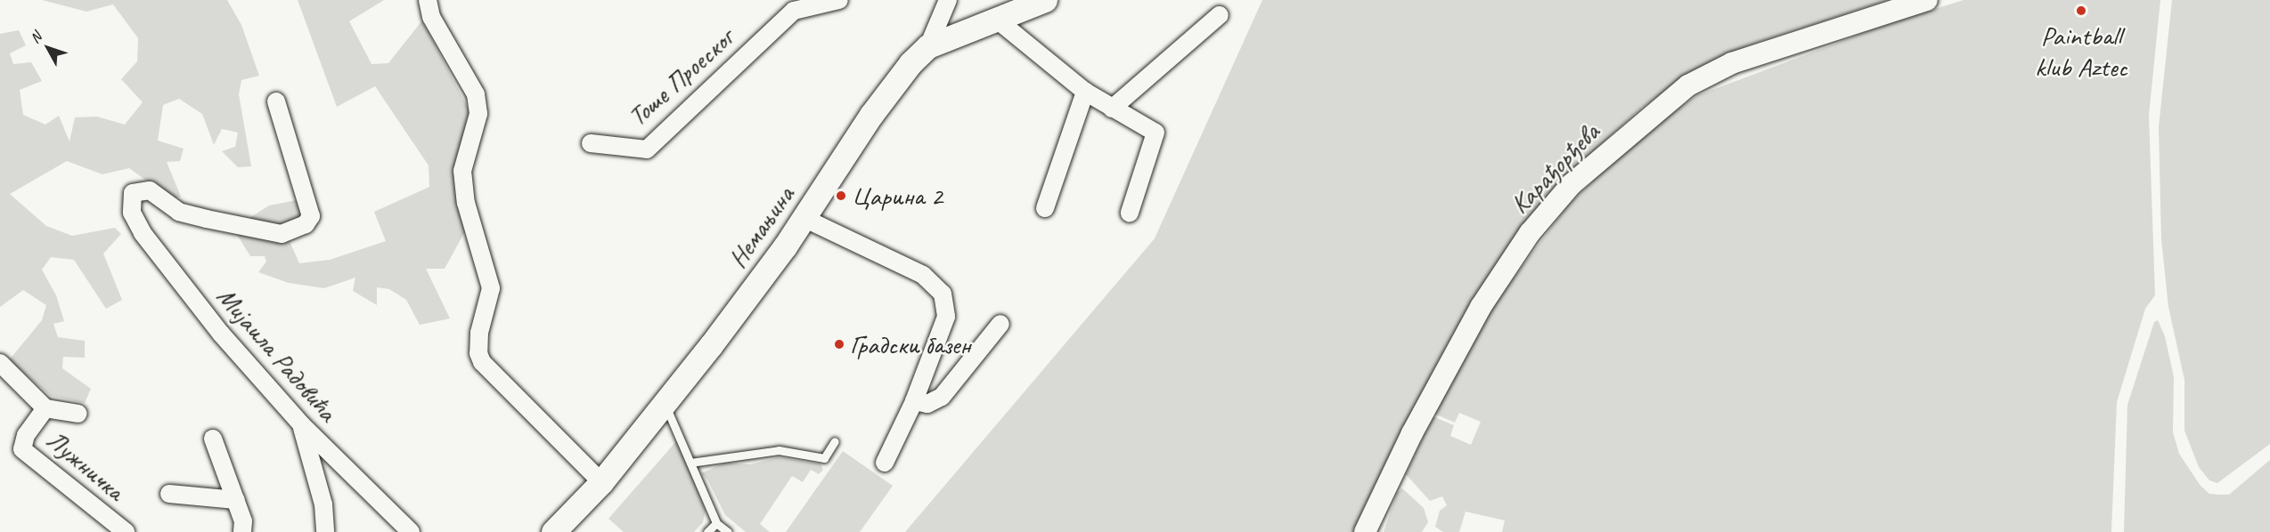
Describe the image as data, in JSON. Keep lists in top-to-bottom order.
{
  "streets": {
    "main road": ["Немањина"],
    "street": [
      "Тоше Проеског",
      "Карађорђева",
      "Мијаила Радовића",
      "Лужничка"
    ]
  },
  "places": ["Paintball klub Aztec", "Царина 2", "Градски базен"],
  "north": "top left"
}
